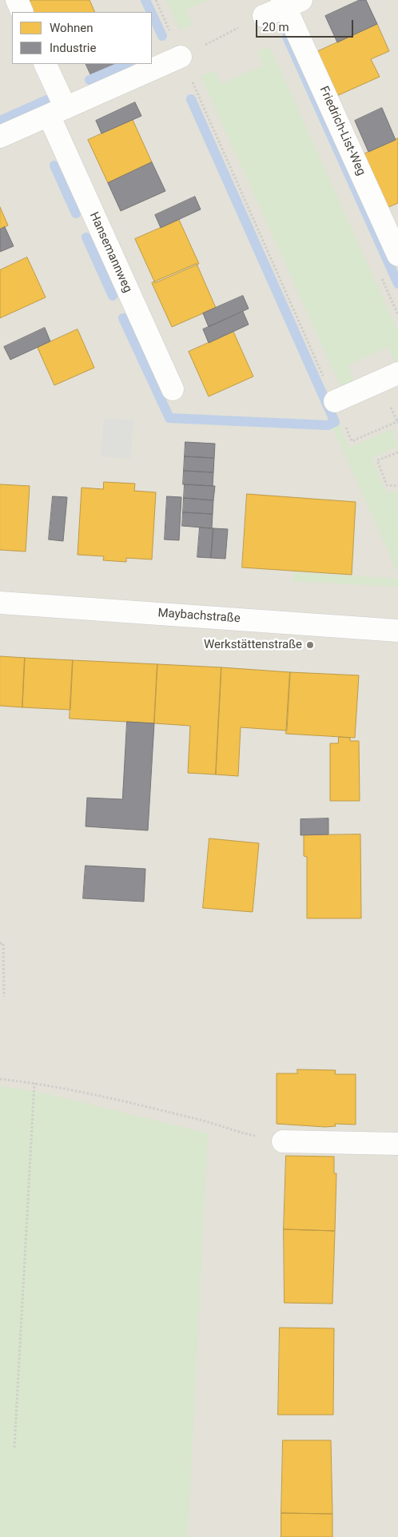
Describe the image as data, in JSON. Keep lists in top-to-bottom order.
{
  "streets": {
    "street": ["Friedrich-List-Weg", "Hansemannweg", "Maybachstraße"]
  },
  "places": ["Werkstättenstraße"],
  "legend": ["Wohnen", "Industrie"],
  "scale_bar": "20 m"
}
